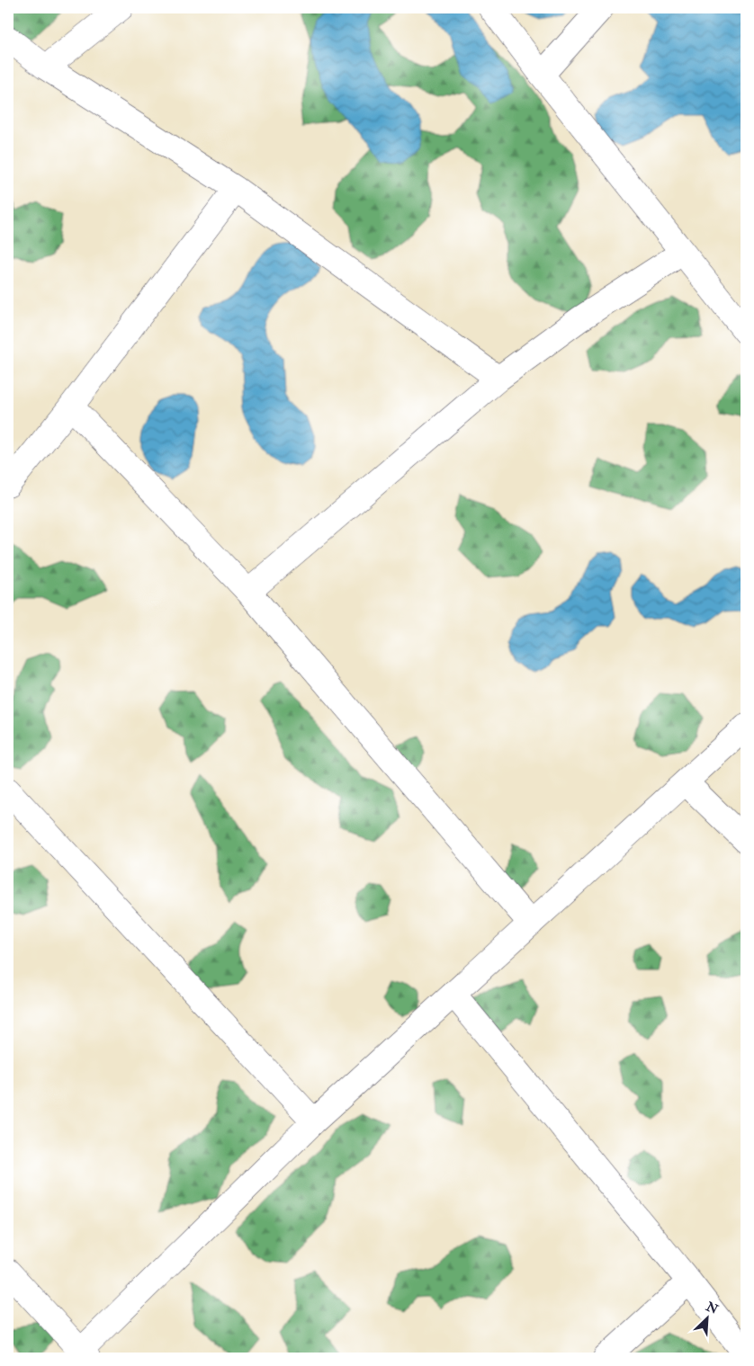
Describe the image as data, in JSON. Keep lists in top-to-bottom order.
{
  "north": "top right"
}
